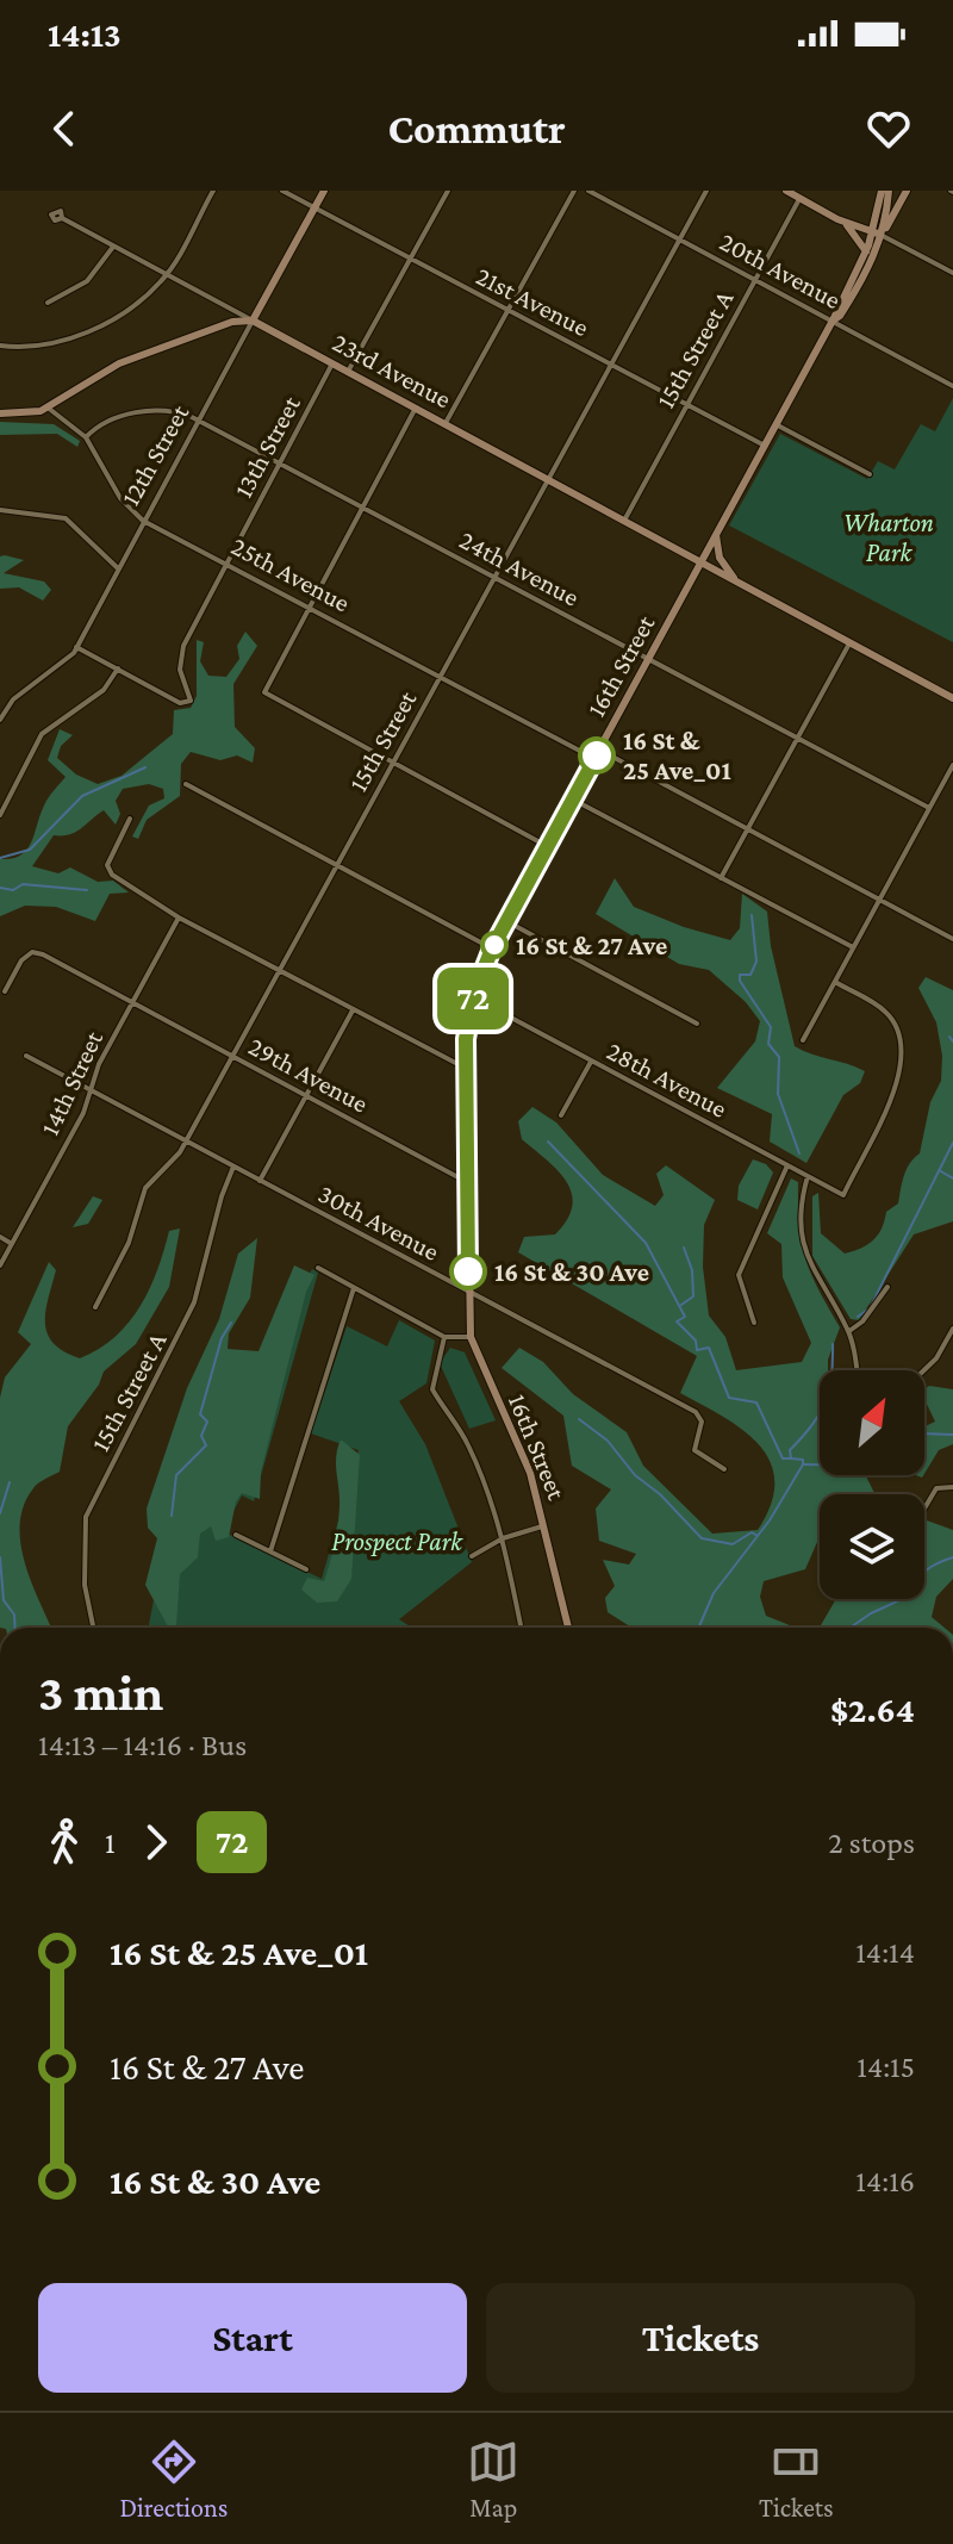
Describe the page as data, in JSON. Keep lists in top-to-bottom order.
{
  "streets": {
    "street": [
      "20th Avenue",
      "21st Avenue",
      "15th Street A",
      "23rd Avenue",
      "13th Street",
      "12th Street",
      "24th Avenue",
      "25th Avenue",
      "16th Street",
      "15th Street",
      "29th Avenue",
      "28th Avenue",
      "14th Street",
      "30th Avenue"
    ]
  },
  "crossings": [
    ["20th Avenue", "15th Street A"],
    ["20th Avenue", "16th Street"],
    ["20th Avenue", "15th Street"],
    ["21st Avenue", "15th Street A"],
    ["21st Avenue", "12th Street"],
    ["21st Avenue", "16th Street"],
    ["21st Avenue", "15th Street"],
    ["15th Street A", "23rd Avenue"],
    ["15th Street A", "30th Avenue"],
    ["23rd Avenue", "13th Street"],
    ["23rd Avenue", "12th Street"],
    ["23rd Avenue", "16th Street"],
    ["23rd Avenue", "15th Street"],
    ["13th Street", "24th Avenue"],
    ["13th Street", "25th Avenue"],
    ["12th Street", "24th Avenue"],
    ["12th Street", "25th Avenue"],
    ["24th Avenue", "25th Avenue"],
    ["24th Avenue", "16th Street"],
    ["24th Avenue", "15th Street"],
    ["25th Avenue", "16th Street"],
    ["25th Avenue", "15th Street"],
    ["16th Street", "29th Avenue"],
    ["16th Street", "28th Avenue"],
    ["16th Street", "30th Avenue"],
    ["15th Street", "29th Avenue"],
    ["15th Street", "30th Avenue"],
    ["29th Avenue", "14th Street"],
    ["14th Street", "30th Avenue"]
  ],
  "parks": ["Wharton Park", "Prospect Park"],
  "places": ["16 St & 25 Ave_01", "16 St & 27 Ave", "16 St & 30 Ave"],
  "lines": ["bus line 72"],
  "north": "top right",
  "page": {
    "status": "14:13",
    "header": "Commutr",
    "on_map": "72",
    "heading": ["3 min", "14:13 – 14:16 · Bus", "$2.64"],
    "legs": ["1", "72", "2 stops"],
    "list": [
      {
        "name": "16 St & 25 Ave_01",
        "value": "14:14"
      },
      {
        "name": "16 St & 27 Ave",
        "value": "14:15"
      },
      {
        "name": "16 St & 30 Ave",
        "value": "14:16"
      }
    ],
    "buttons": ["Start", "Tickets"],
    "tabs": ["Directions", "Map", "Tickets"]
  }
}
